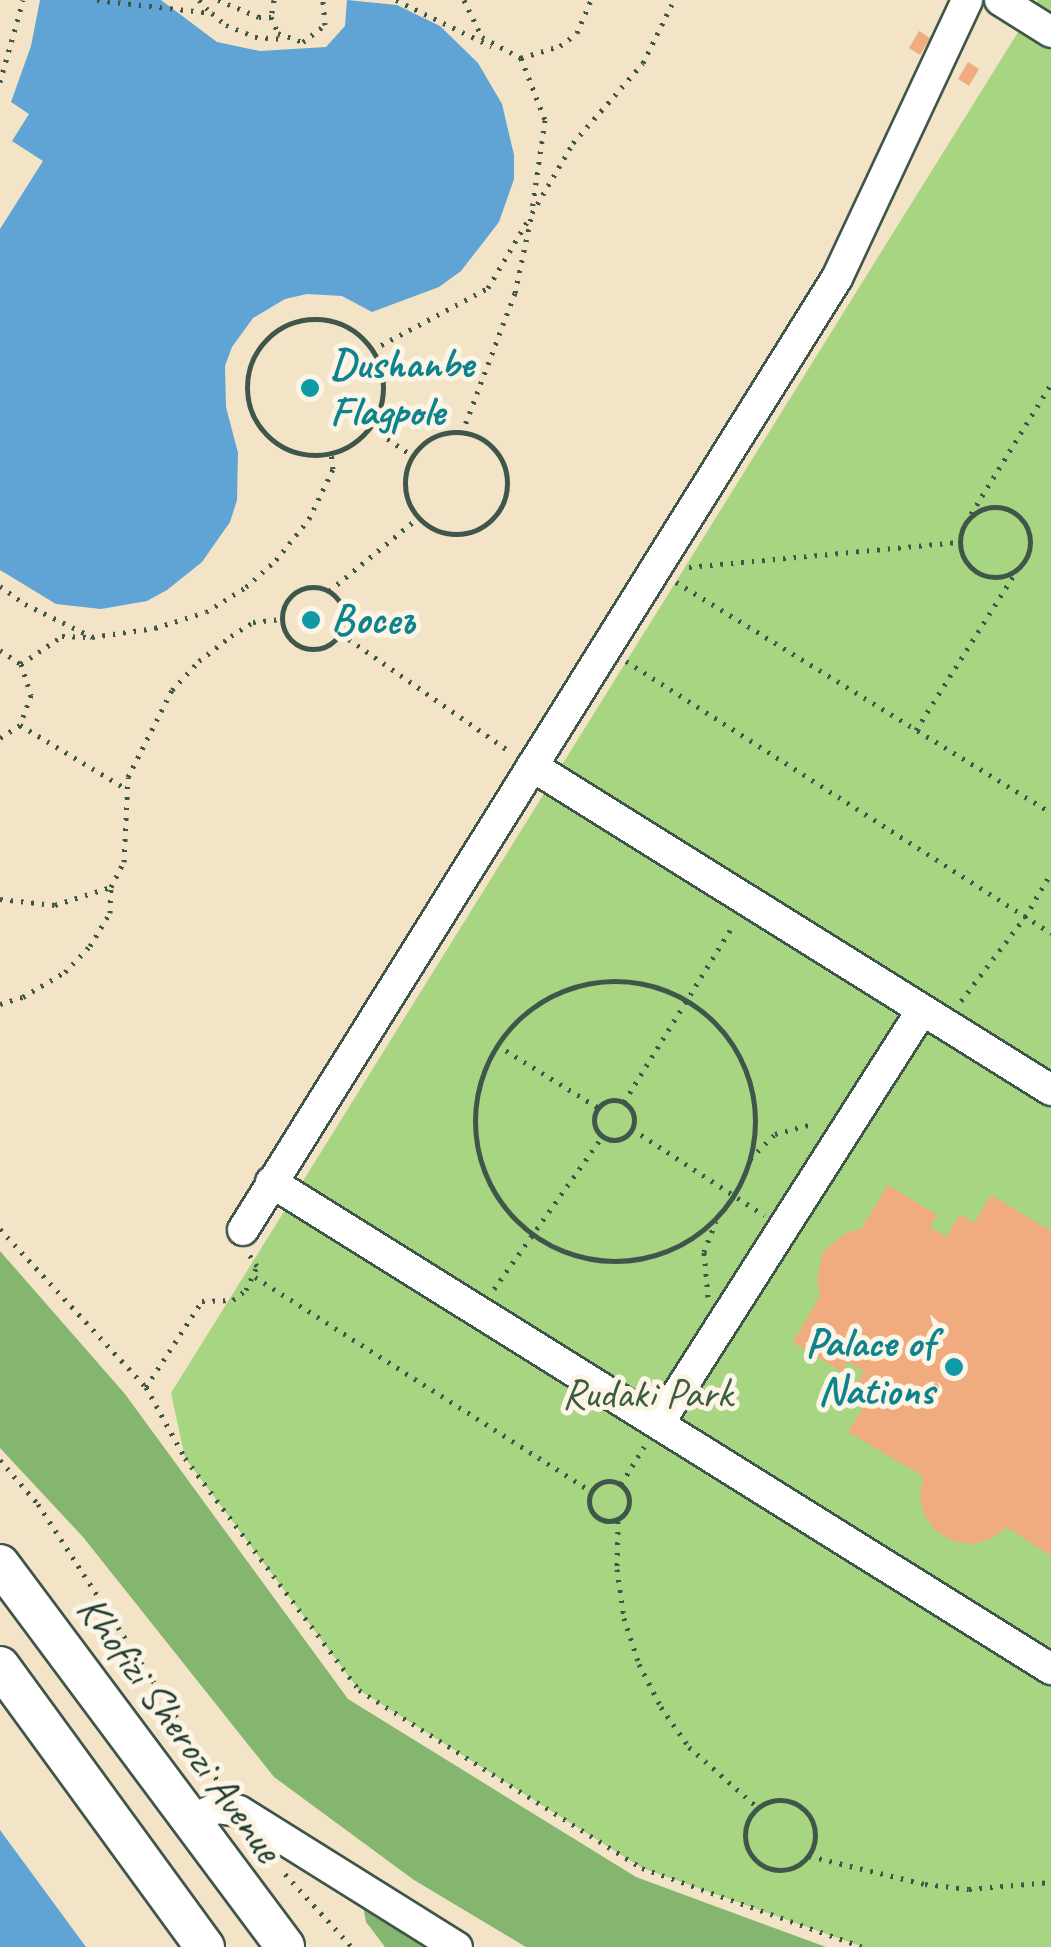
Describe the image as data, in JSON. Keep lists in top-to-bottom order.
{
  "streets": {
    "main road": ["Khofizi Sherozi Avenue"]
  },
  "parks": ["Rudaki Park"],
  "places": ["Dushanbe Flagpole", "Восеъ", "Palace of Nations"]
}
